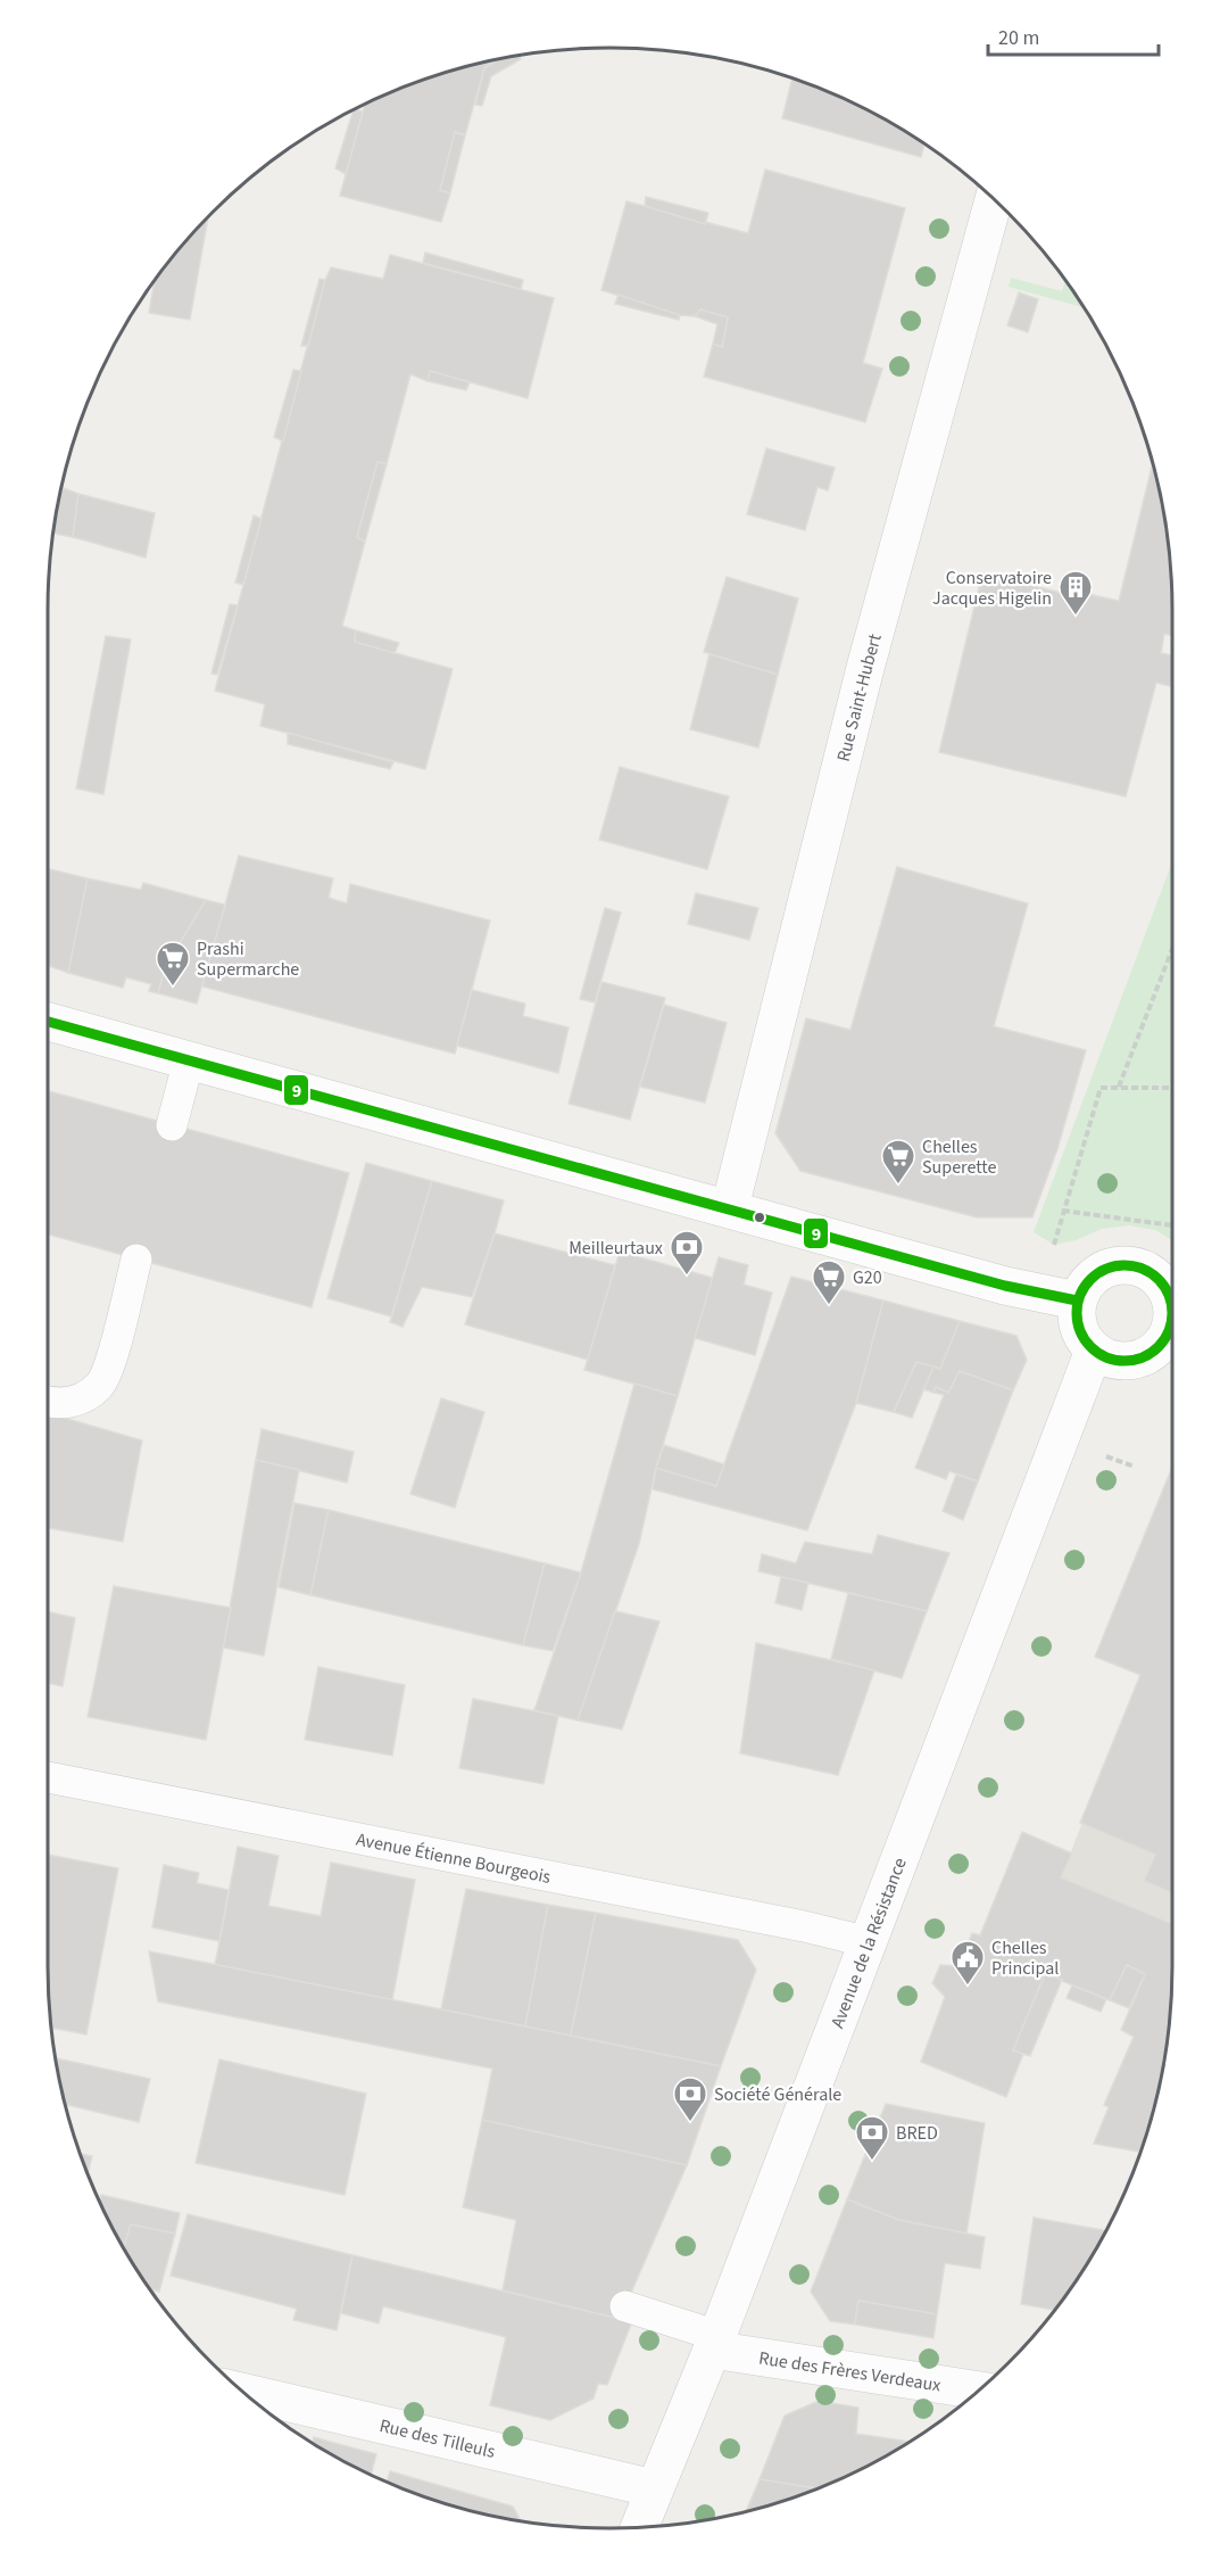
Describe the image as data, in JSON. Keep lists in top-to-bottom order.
{
  "streets": {
    "street": [
      "Rue Saint-Hubert",
      "Avenue de la Résistance",
      "Rue des Frères Verdeaux",
      "Rue des Tilleuls"
    ],
    "lane": ["Avenue Étienne Bourgeois"]
  },
  "crossings": [
    ["Avenue Étienne Bourgeois", "Avenue de la Résistance"],
    ["Avenue de la Résistance", "Rue des Frères Verdeaux"],
    ["Avenue de la Résistance", "Rue des Tilleuls"]
  ],
  "places": {
    "building": ["Conservatoire Jacques Higelin"],
    "supermarket": ["Prashi Supermarche", "Chelles Superette", "G20"],
    "bank": ["Meilleurtaux", "Société Générale", "BRED"],
    "public building": ["Chelles Principal"]
  },
  "lines": ["transit line 9"],
  "scale_bar": "20 m"
}
